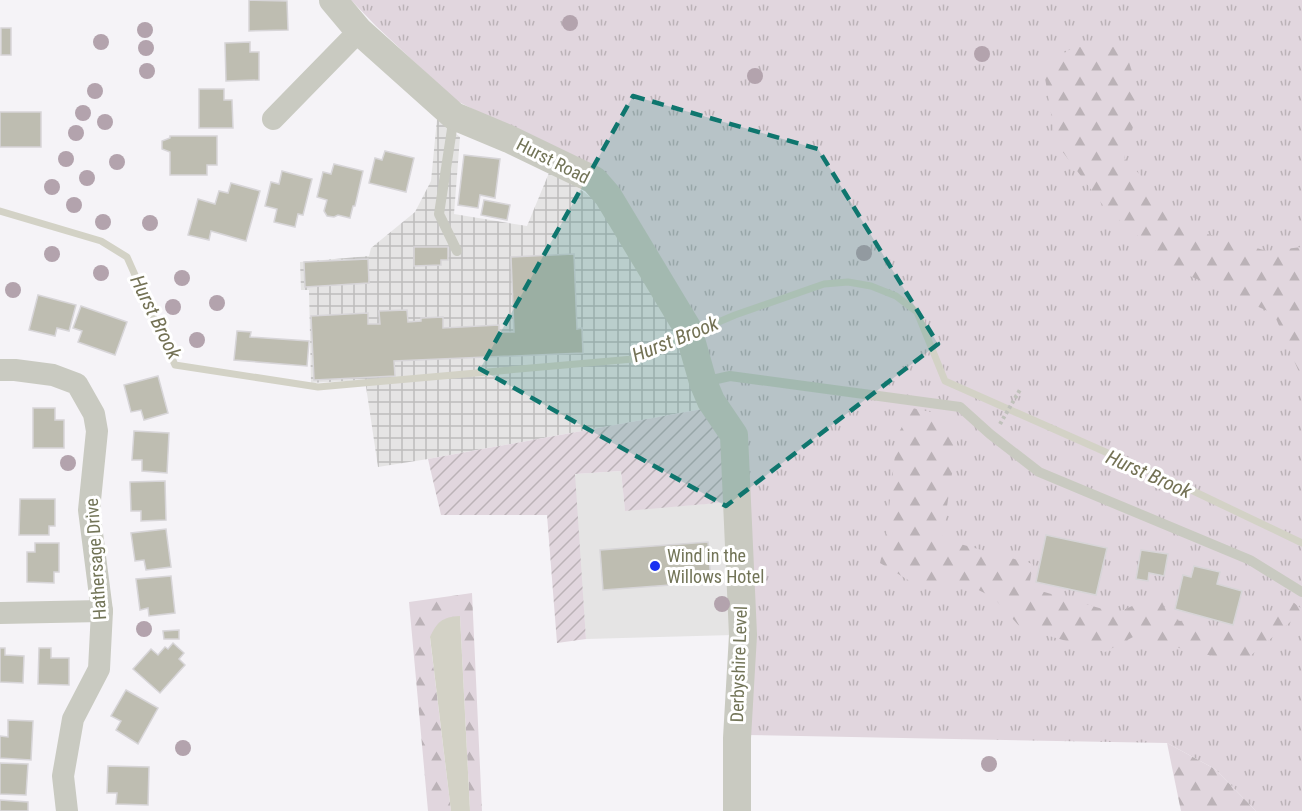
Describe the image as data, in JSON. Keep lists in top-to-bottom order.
{
  "streets": {
    "street": ["Hurst Road", "Hathersage Drive", "Derbyshire Level"]
  },
  "crossings": [
    ["Hurst Road", "Derbyshire Level"]
  ],
  "water": ["Hurst Brook"],
  "places": ["Wind in the Willows Hotel"]
}
